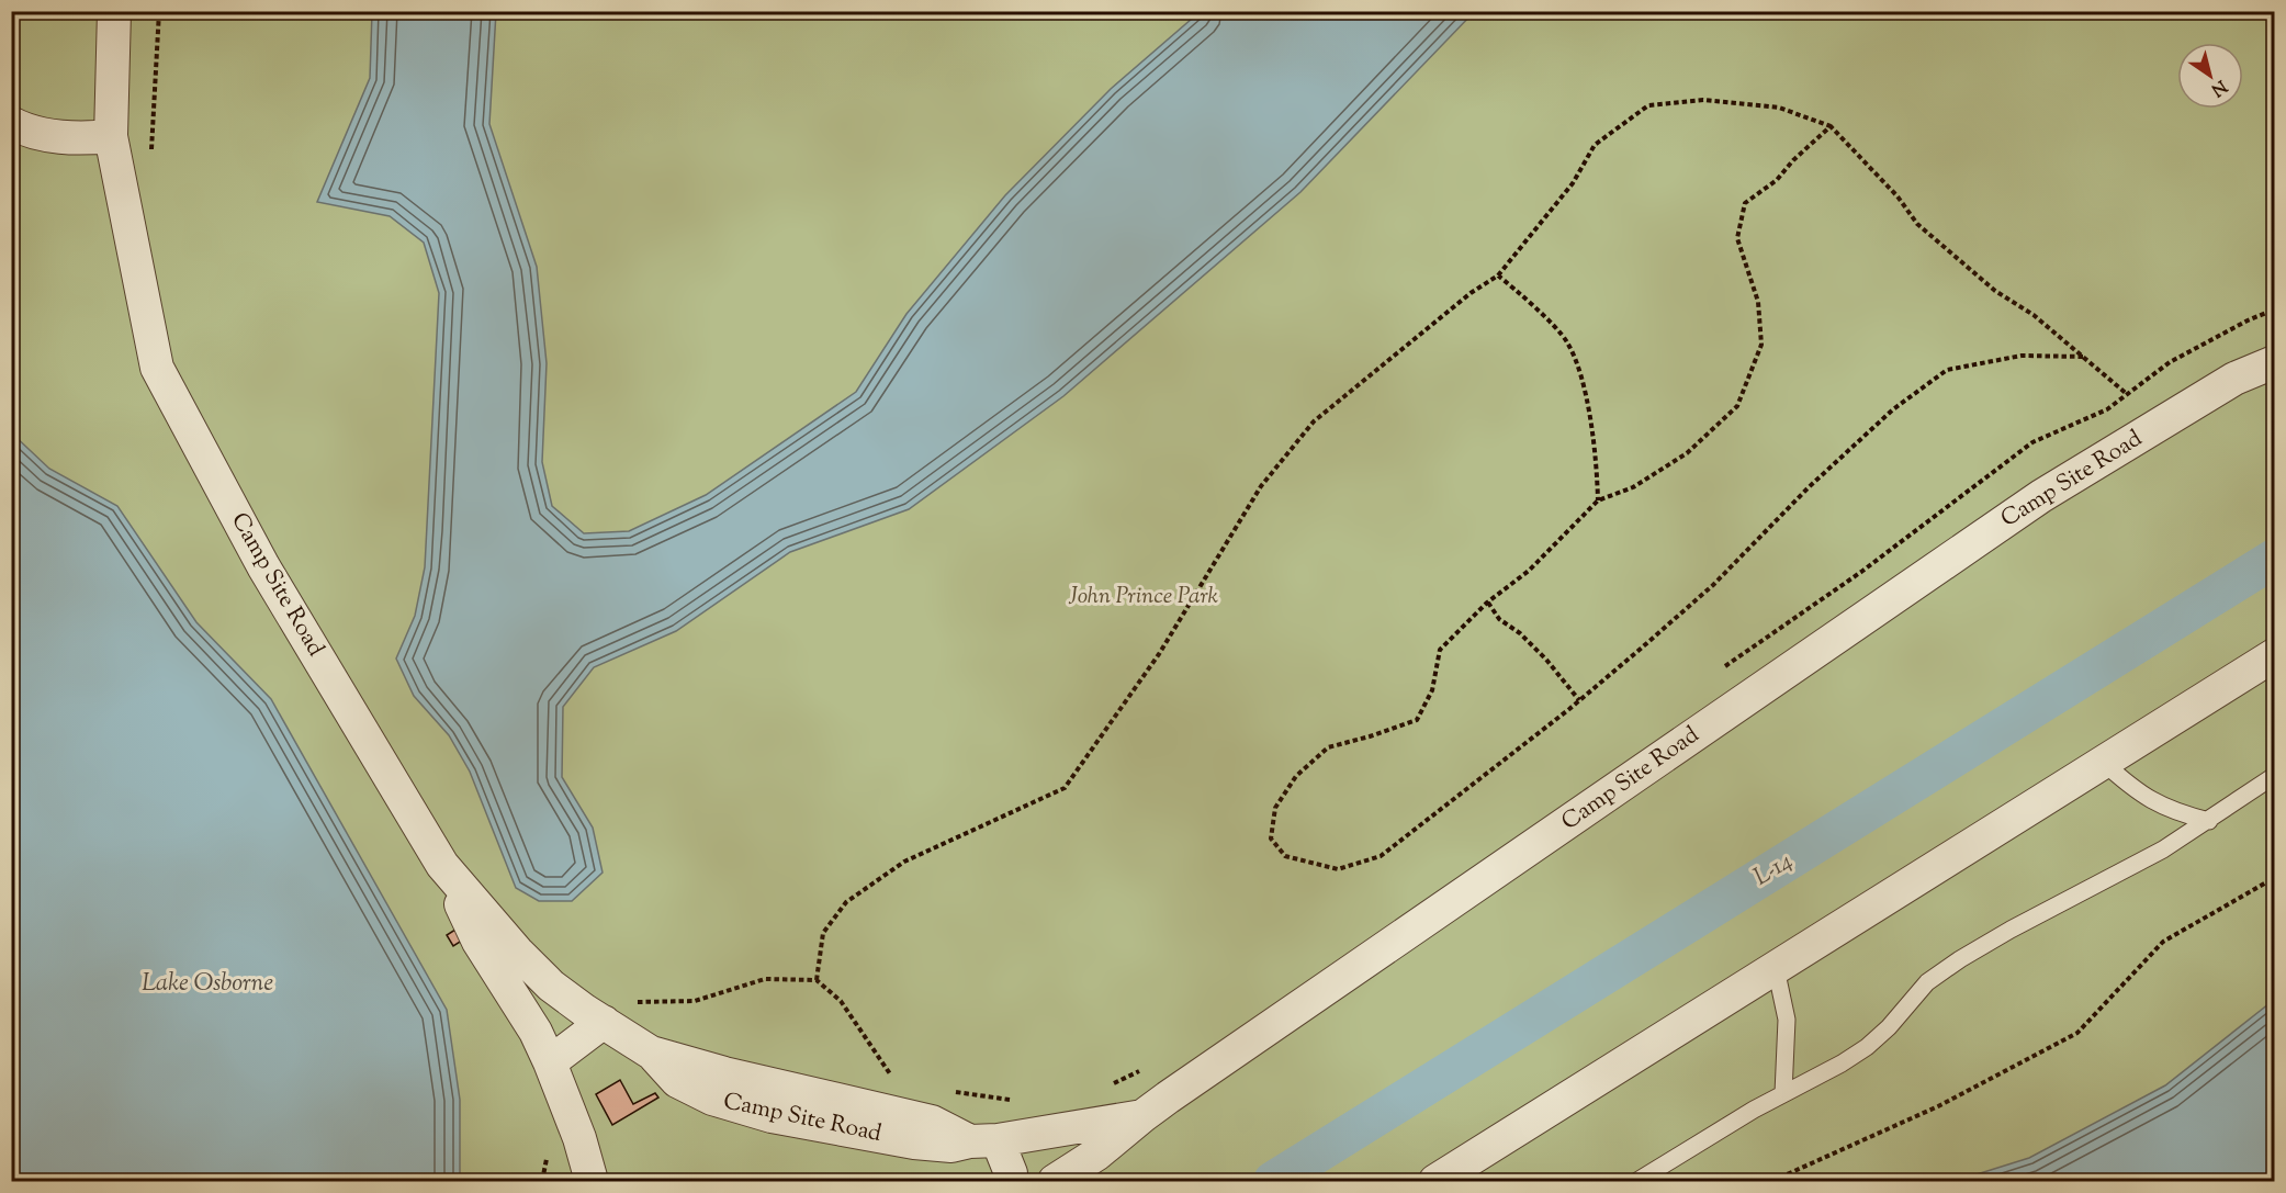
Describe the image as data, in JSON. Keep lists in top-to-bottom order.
{
  "streets": {
    "street": ["Camp Site Road"]
  },
  "water": ["L-14", "Lake Osborne"],
  "parks": ["John Prince Park"],
  "north": "bottom right"
}
